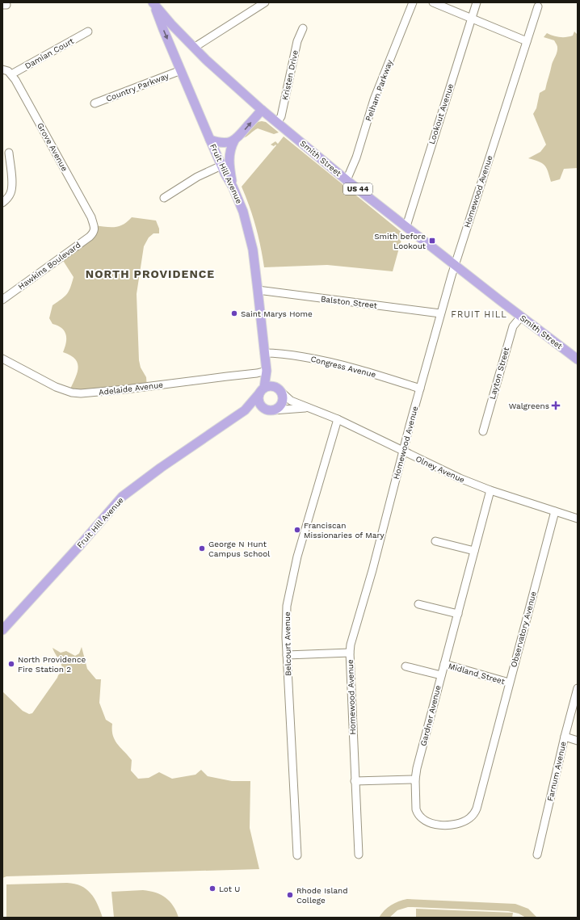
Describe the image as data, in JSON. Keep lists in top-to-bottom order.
{
  "streets": {
    "main road": ["Smith Street", "Fruit Hill Avenue", "US 44"],
    "street": [
      "Damian Court",
      "Kristen Drive",
      "Country Parkway",
      "Pelham Parkway",
      "Lookout Avenue",
      "Grove Avenue",
      "Homewood Avenue",
      "Hawkins Boulevard",
      "Balston Street",
      "Congress Avenue",
      "Layton Street",
      "Adelaide Avenue",
      "Olney Avenue",
      "Observatory Avenue",
      "Belcourt Avenue",
      "Midland Street",
      "Gardner Avenue",
      "Farnum Avenue"
    ]
  },
  "crossings": [
    ["Damian Court", "Grove Avenue"],
    ["Kristen Drive", "Smith Street"],
    ["Country Parkway", "Fruit Hill Avenue"],
    ["Pelham Parkway", "Smith Street"],
    ["Lookout Avenue", "Smith Street"],
    ["Grove Avenue", "Hawkins Boulevard"],
    ["Smith Street", "Fruit Hill Avenue"],
    ["Smith Street", "Homewood Avenue"],
    ["Smith Street", "Layton Street"],
    ["Fruit Hill Avenue", "Balston Street"],
    ["Fruit Hill Avenue", "Congress Avenue"],
    ["Fruit Hill Avenue", "Adelaide Avenue"],
    ["Fruit Hill Avenue", "Olney Avenue"],
    ["Homewood Avenue", "Balston Street"],
    ["Homewood Avenue", "Congress Avenue"],
    ["Homewood Avenue", "Olney Avenue"],
    ["Olney Avenue", "Observatory Avenue"],
    ["Olney Avenue", "Belcourt Avenue"],
    ["Olney Avenue", "Gardner Avenue"],
    ["Observatory Avenue", "Midland Street"],
    ["Observatory Avenue", "Gardner Avenue"],
    ["Midland Street", "Gardner Avenue"]
  ],
  "districts": ["NORTH PROVIDENCE", "FRUIT HILL"],
  "places": {
    "transit": ["Smith before Lookout"],
    "other": [
      "Saint Marys Home",
      "Franciscan Missionaries of Mary",
      "George N Hunt Campus School",
      "North Providence Fire Station 2",
      "Lot U",
      "Rhode Island College"
    ],
    "health": ["Walgreens"]
  }
}
